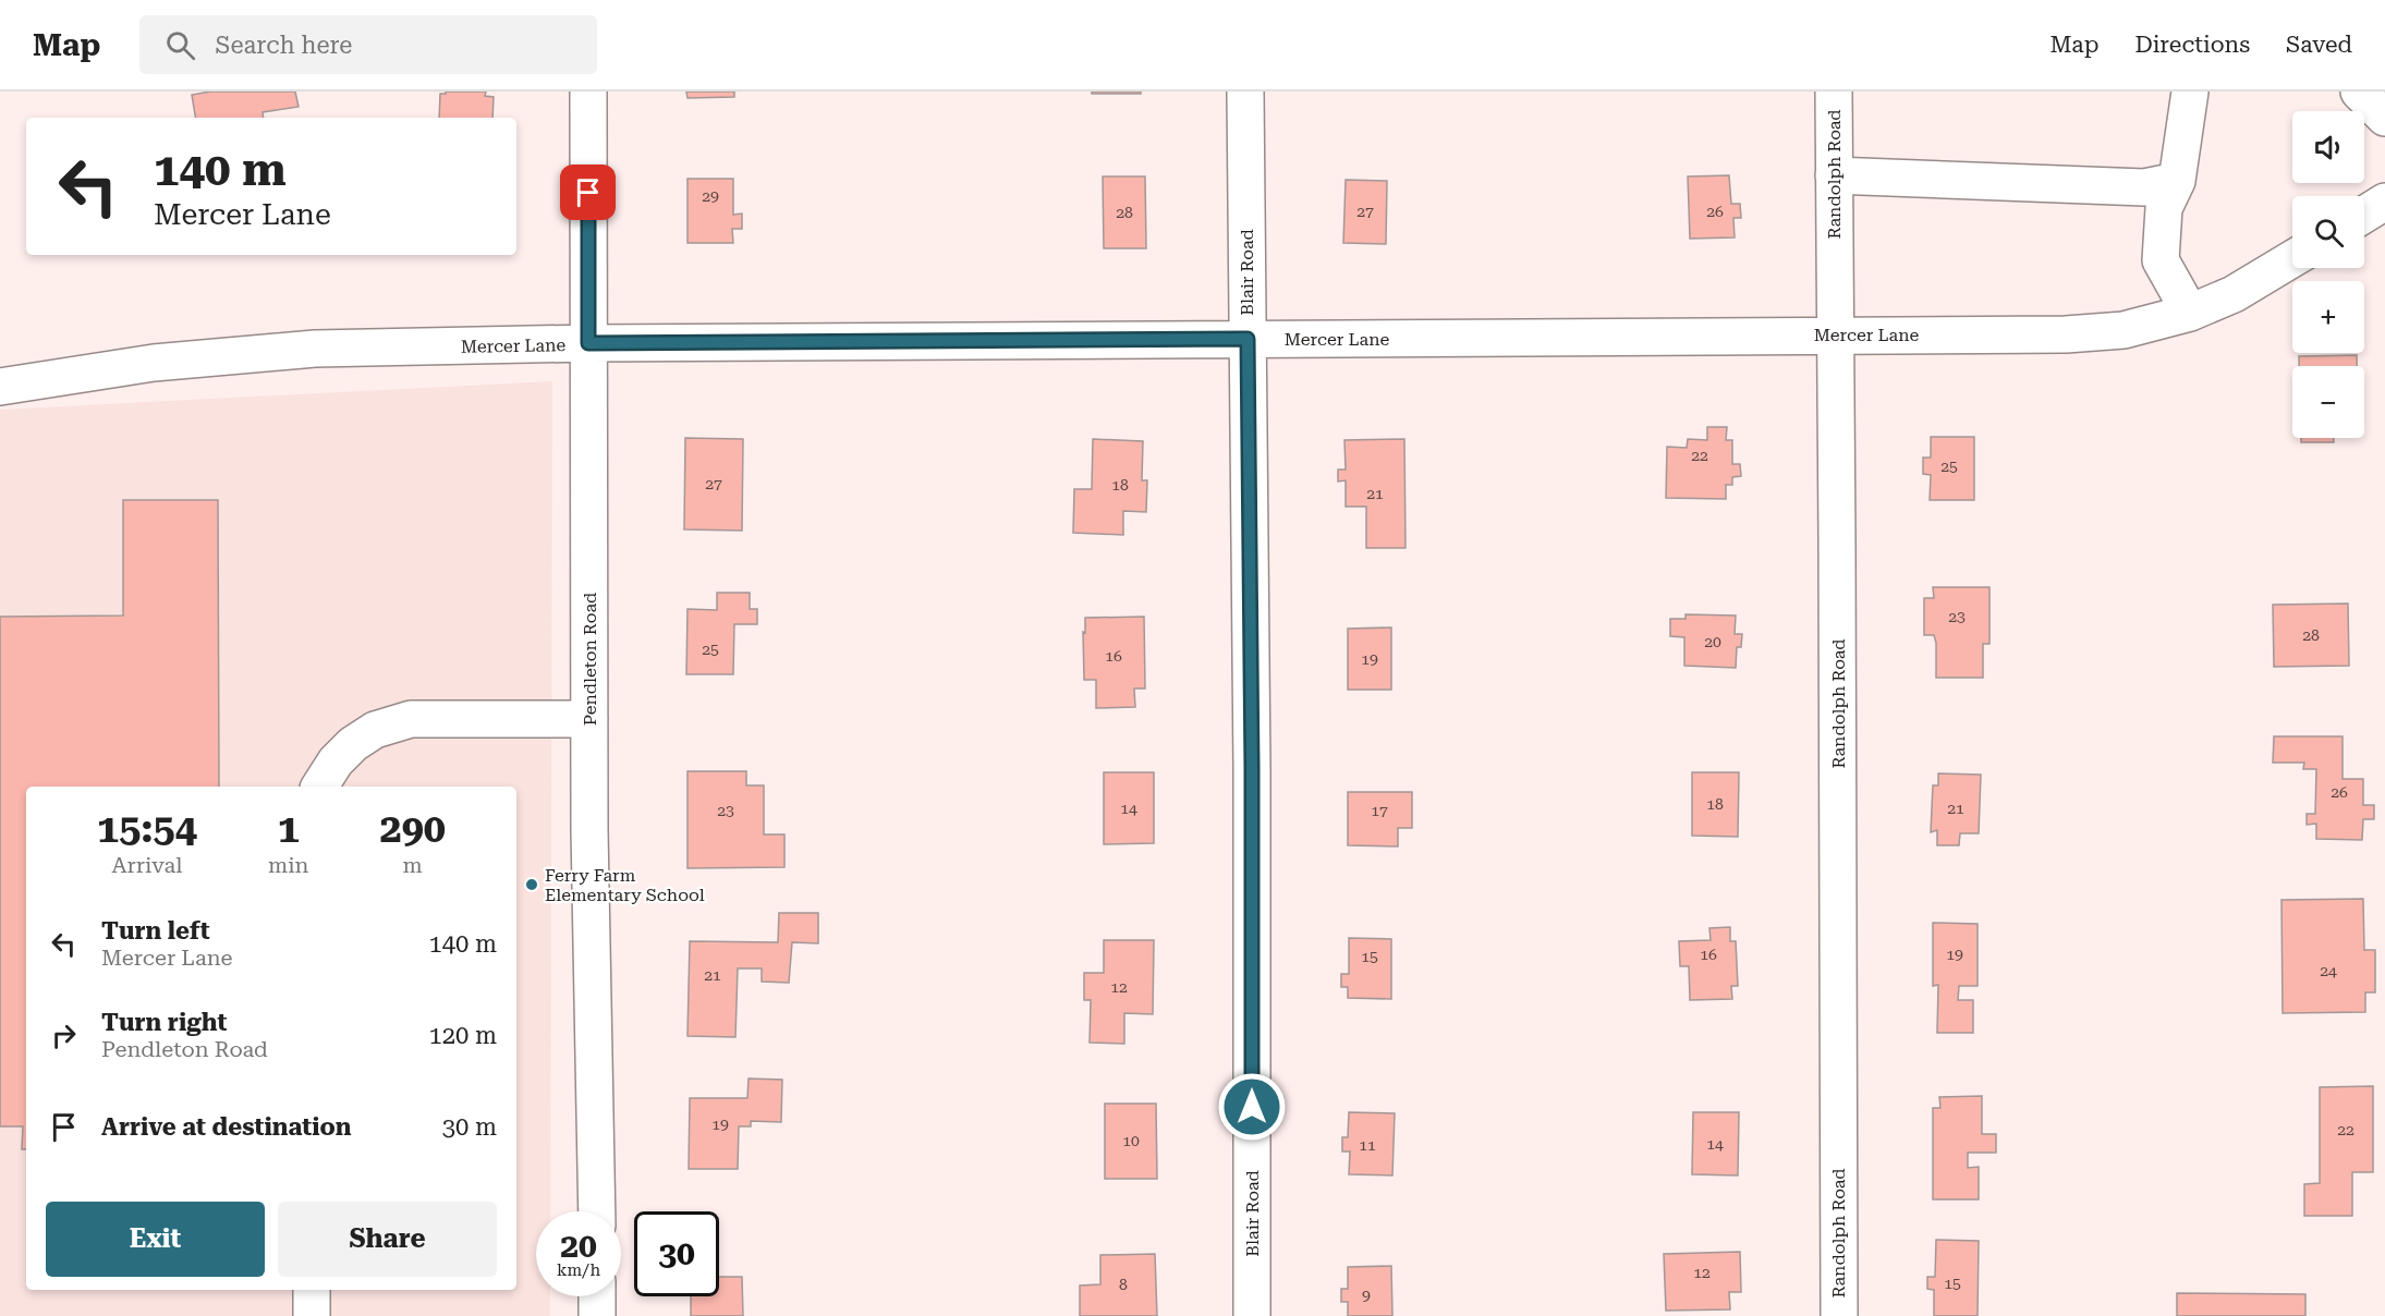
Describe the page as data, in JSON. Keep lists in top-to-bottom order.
{
  "streets": {
    "street": [
      "Randolph Road",
      "Blair Road",
      "Mercer Lane",
      "Pendleton Road"
    ]
  },
  "crossings": [
    ["Randolph Road", "Mercer Lane"],
    ["Blair Road", "Mercer Lane"],
    ["Mercer Lane", "Pendleton Road"]
  ],
  "places": ["Ferry Farm Elementary School"],
  "house_numbers": [
    "29",
    "27",
    "26",
    "28",
    "22",
    "25",
    "27",
    "18",
    "21",
    "23",
    "28",
    "20",
    "25",
    "16",
    "19",
    "26",
    "18",
    "14",
    "21",
    "23",
    "17",
    "16",
    "19",
    "15",
    "24",
    "21",
    "12",
    "19",
    "22",
    "10",
    "14",
    "11",
    "12",
    "15",
    "8",
    "9"
  ],
  "page": {
    "header": "Map",
    "search": "Search here",
    "nav": ["Map", "Directions", "Saved"],
    "map_buttons": ["+", "−"],
    "turn": ["140 m", "Mercer Lane"],
    "eta": [
      "15:54",
      "Arrival",
      "1",
      "min",
      "290",
      "m"
    ],
    "list": [
      {
        "name": "Turn left",
        "note": "Mercer Lane",
        "value": "140 m"
      },
      {
        "name": "Turn right",
        "note": "Pendleton Road",
        "value": "120 m"
      },
      {
        "name": "Arrive at destination",
        "value": "30 m"
      }
    ],
    "buttons": ["Exit", "Share"],
    "speed": "20 km/h",
    "limit": "30"
  }
}
